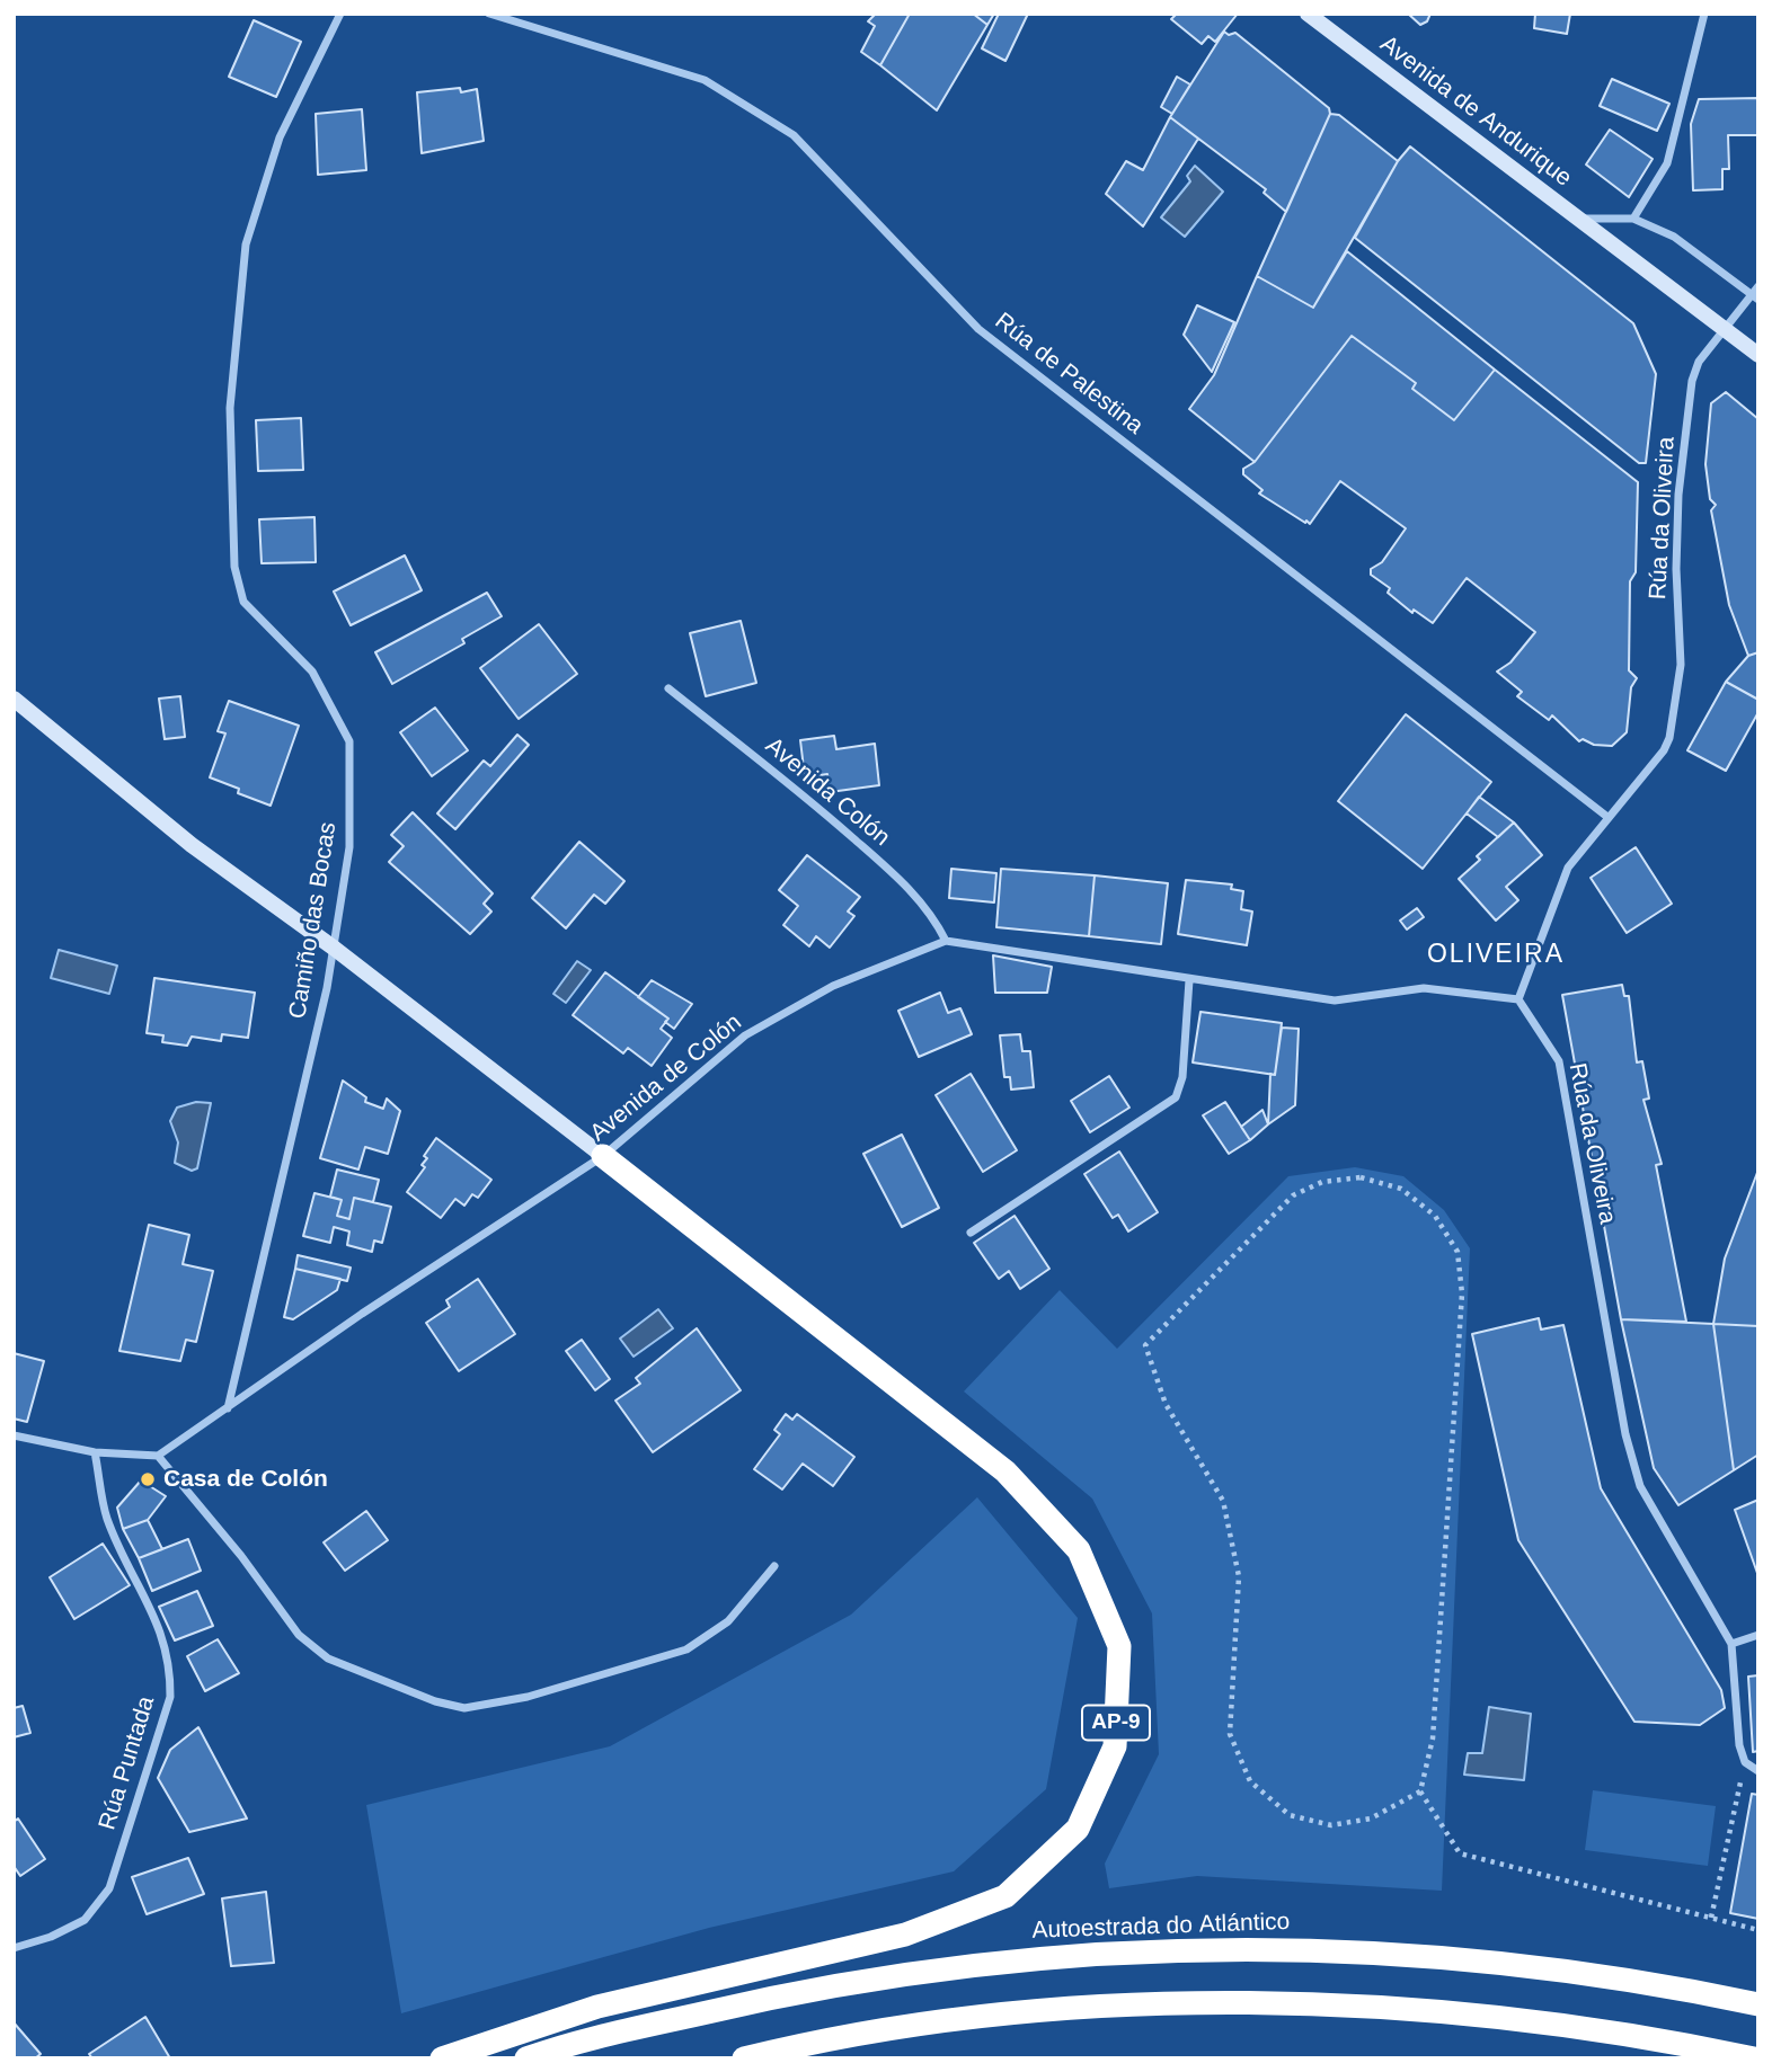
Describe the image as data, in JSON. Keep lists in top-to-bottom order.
{
  "streets": {
    "highway": ["AP-9", "Autoestrada do Atlántico"],
    "main road": ["Avenida de Andurique"],
    "street": [
      "Rúa de Palestina",
      "Rúa da Oliveira",
      "Avenida Colón",
      "Camiño das Bocas",
      "Avenida de Colón",
      "Rúa Puntada"
    ]
  },
  "crossings": [
    ["Avenida de Andurique", "Rúa da Oliveira"],
    ["Rúa de Palestina", "Rúa da Oliveira"],
    ["Avenida Colón", "Avenida de Colón"],
    ["Camiño das Bocas", "Avenida de Colón"],
    ["Avenida de Colón", "AP-9"]
  ],
  "districts": ["OLIVEIRA"],
  "places": ["Casa de Colón"]
}
